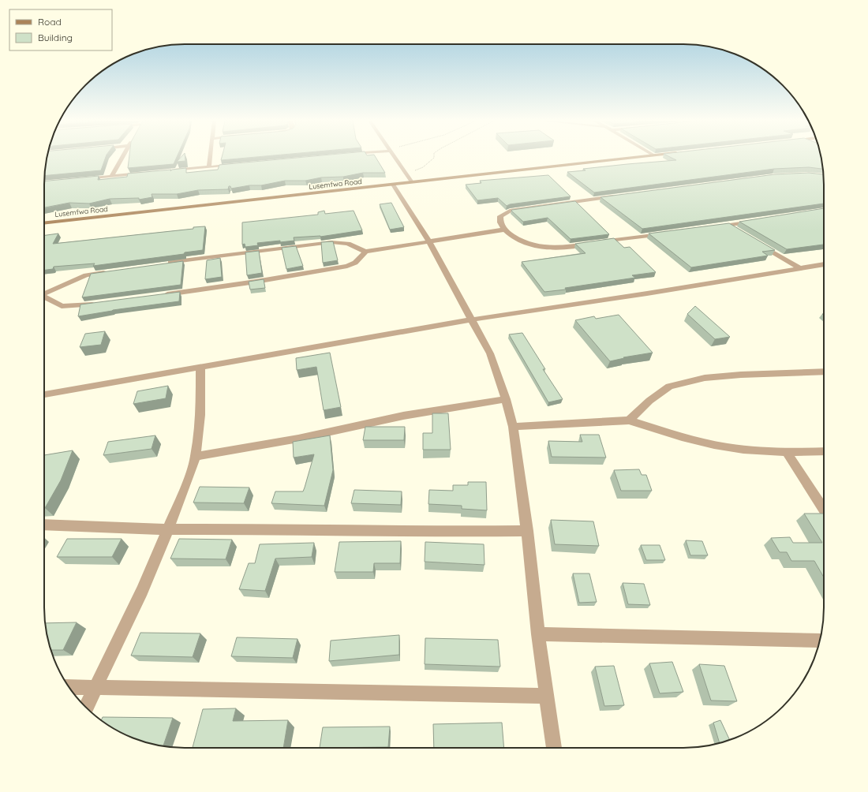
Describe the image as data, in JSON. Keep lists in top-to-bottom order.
{
  "streets": {
    "street": ["Lusemfwa Road"]
  },
  "legend": ["Road", "Building"]
}
